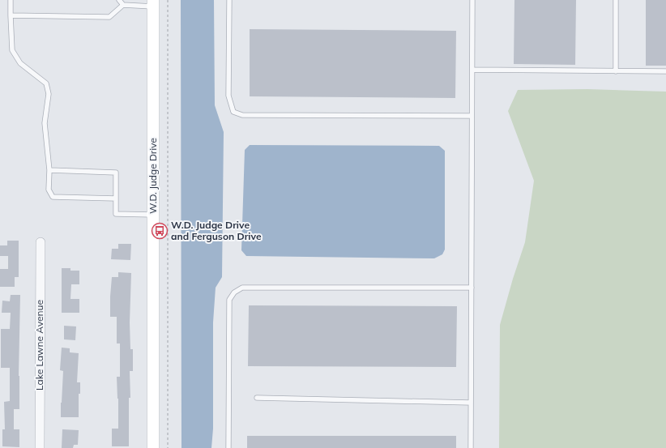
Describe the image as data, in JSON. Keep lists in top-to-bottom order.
{
  "streets": {
    "street": ["W.D. Judge Drive", "Lake Lawne Avenue"]
  },
  "places": {
    "bus stop": ["W.D. Judge Drive and Ferguson Drive"]
  }
}
